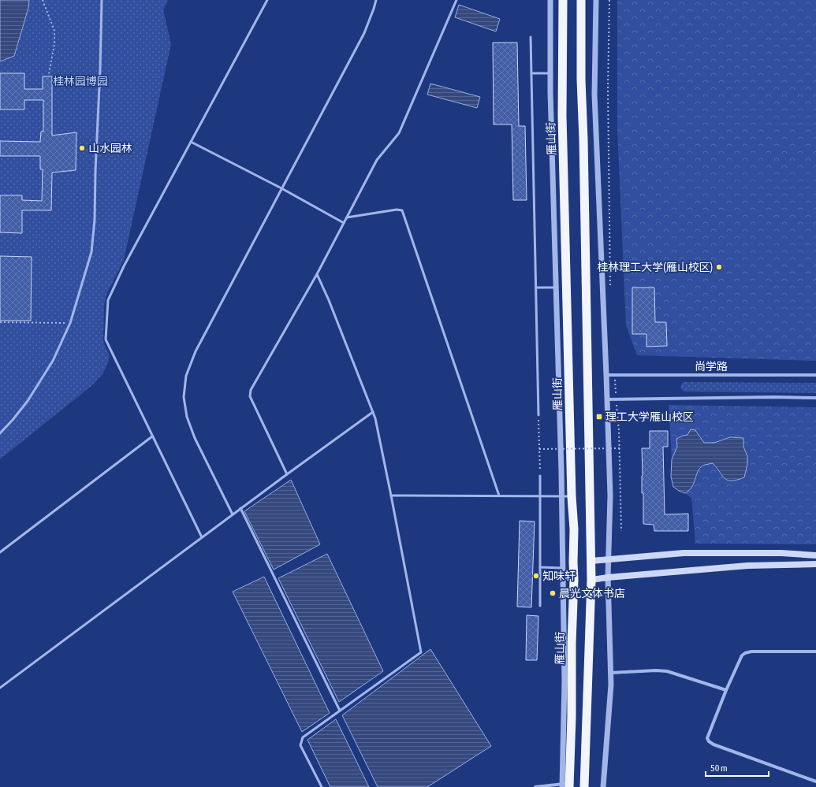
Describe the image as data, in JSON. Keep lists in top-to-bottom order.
{
  "streets": {
    "highway": ["雁山街"],
    "street": ["尚学路"]
  },
  "parks": ["桂林园博园"],
  "places": {
    "other": [
      "山水园林",
      "桂林理工大学(雁山校区)",
      "知味轩",
      "晨光文体书店"
    ],
    "transit": ["理工大学雁山校区"]
  },
  "scale_bar": "50 m"
}
